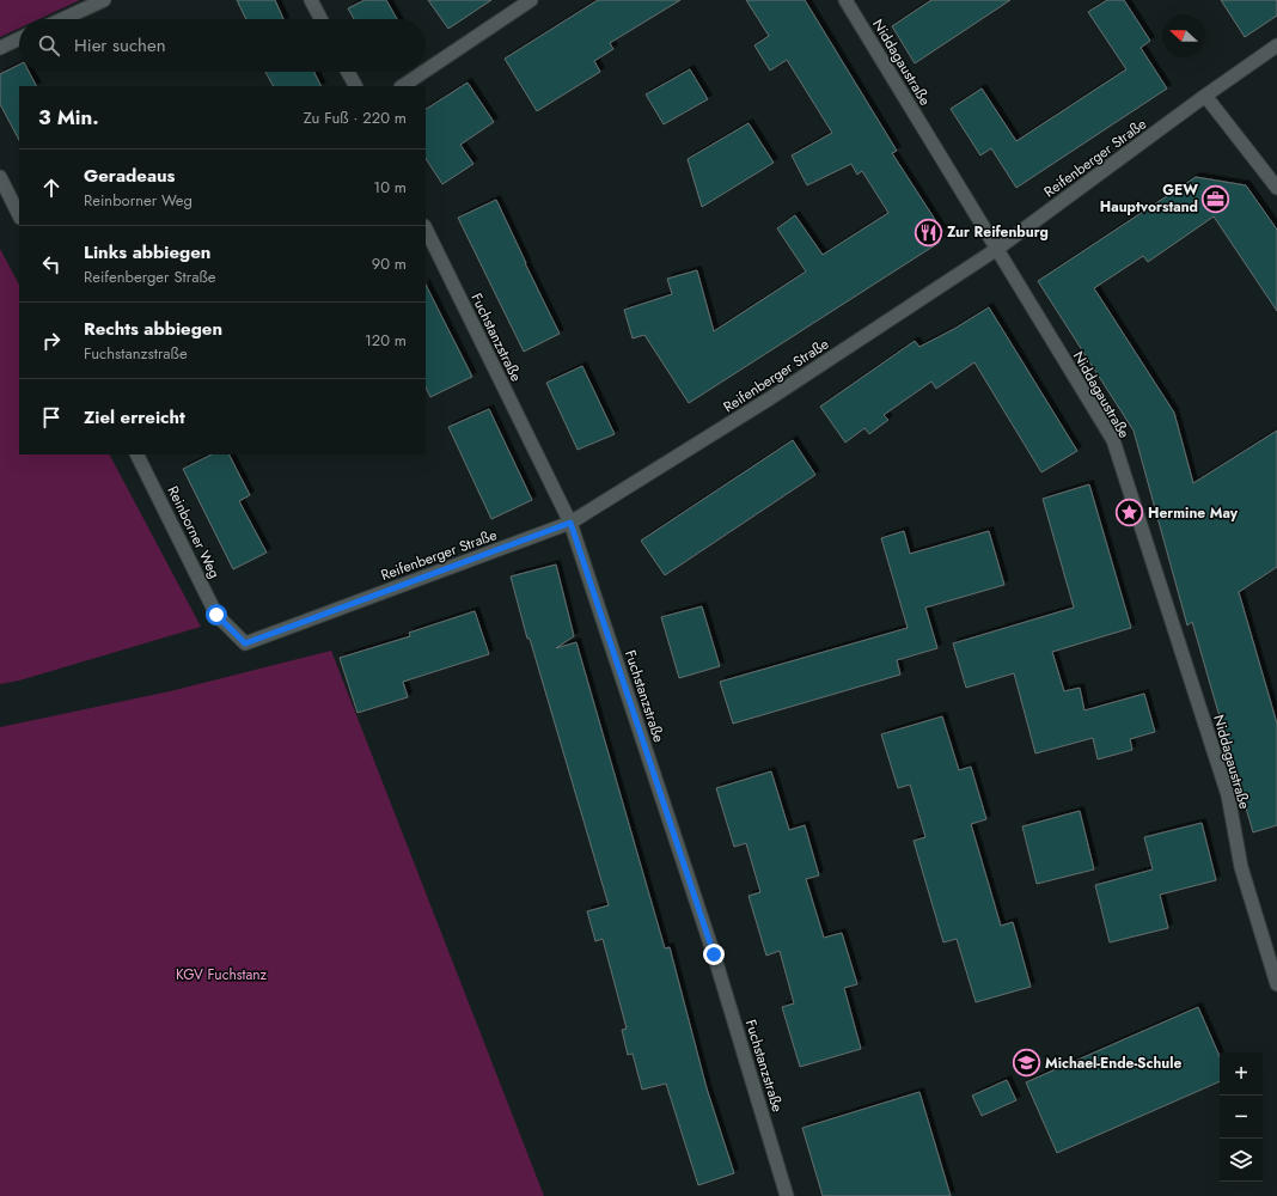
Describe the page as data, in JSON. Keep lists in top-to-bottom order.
{
  "streets": {
    "street": [
      "Niddagaustraße",
      "Reifenberger Straße",
      "Fuchstanzstraße",
      "Reinborner Weg"
    ]
  },
  "crossings": [
    ["Niddagaustraße", "Reifenberger Straße"],
    ["Reifenberger Straße", "Fuchstanzstraße"],
    ["Reifenberger Straße", "Reinborner Weg"]
  ],
  "parks": ["KGV Fuchstanz"],
  "places": {
    "office": ["GEW Hauptvorstand"],
    "restaurant": ["Zur Reifenburg"],
    "place": ["Hermine May"],
    "school or university": ["Michael-Ende-Schule"]
  },
  "north": "left",
  "page": {
    "search": "Hier suchen",
    "heading": ["3 Min.", "Zu Fuß · 220 m"],
    "list": [
      ["Geradeaus", "Reinborner Weg", "10 m"],
      ["Links abbiegen", "Reifenberger Straße", "90 m"],
      ["Rechts abbiegen", "Fuchstanzstraße", "120 m"],
      "Ziel erreicht"
    ],
    "map_buttons": ["+", "−"]
  }
}
